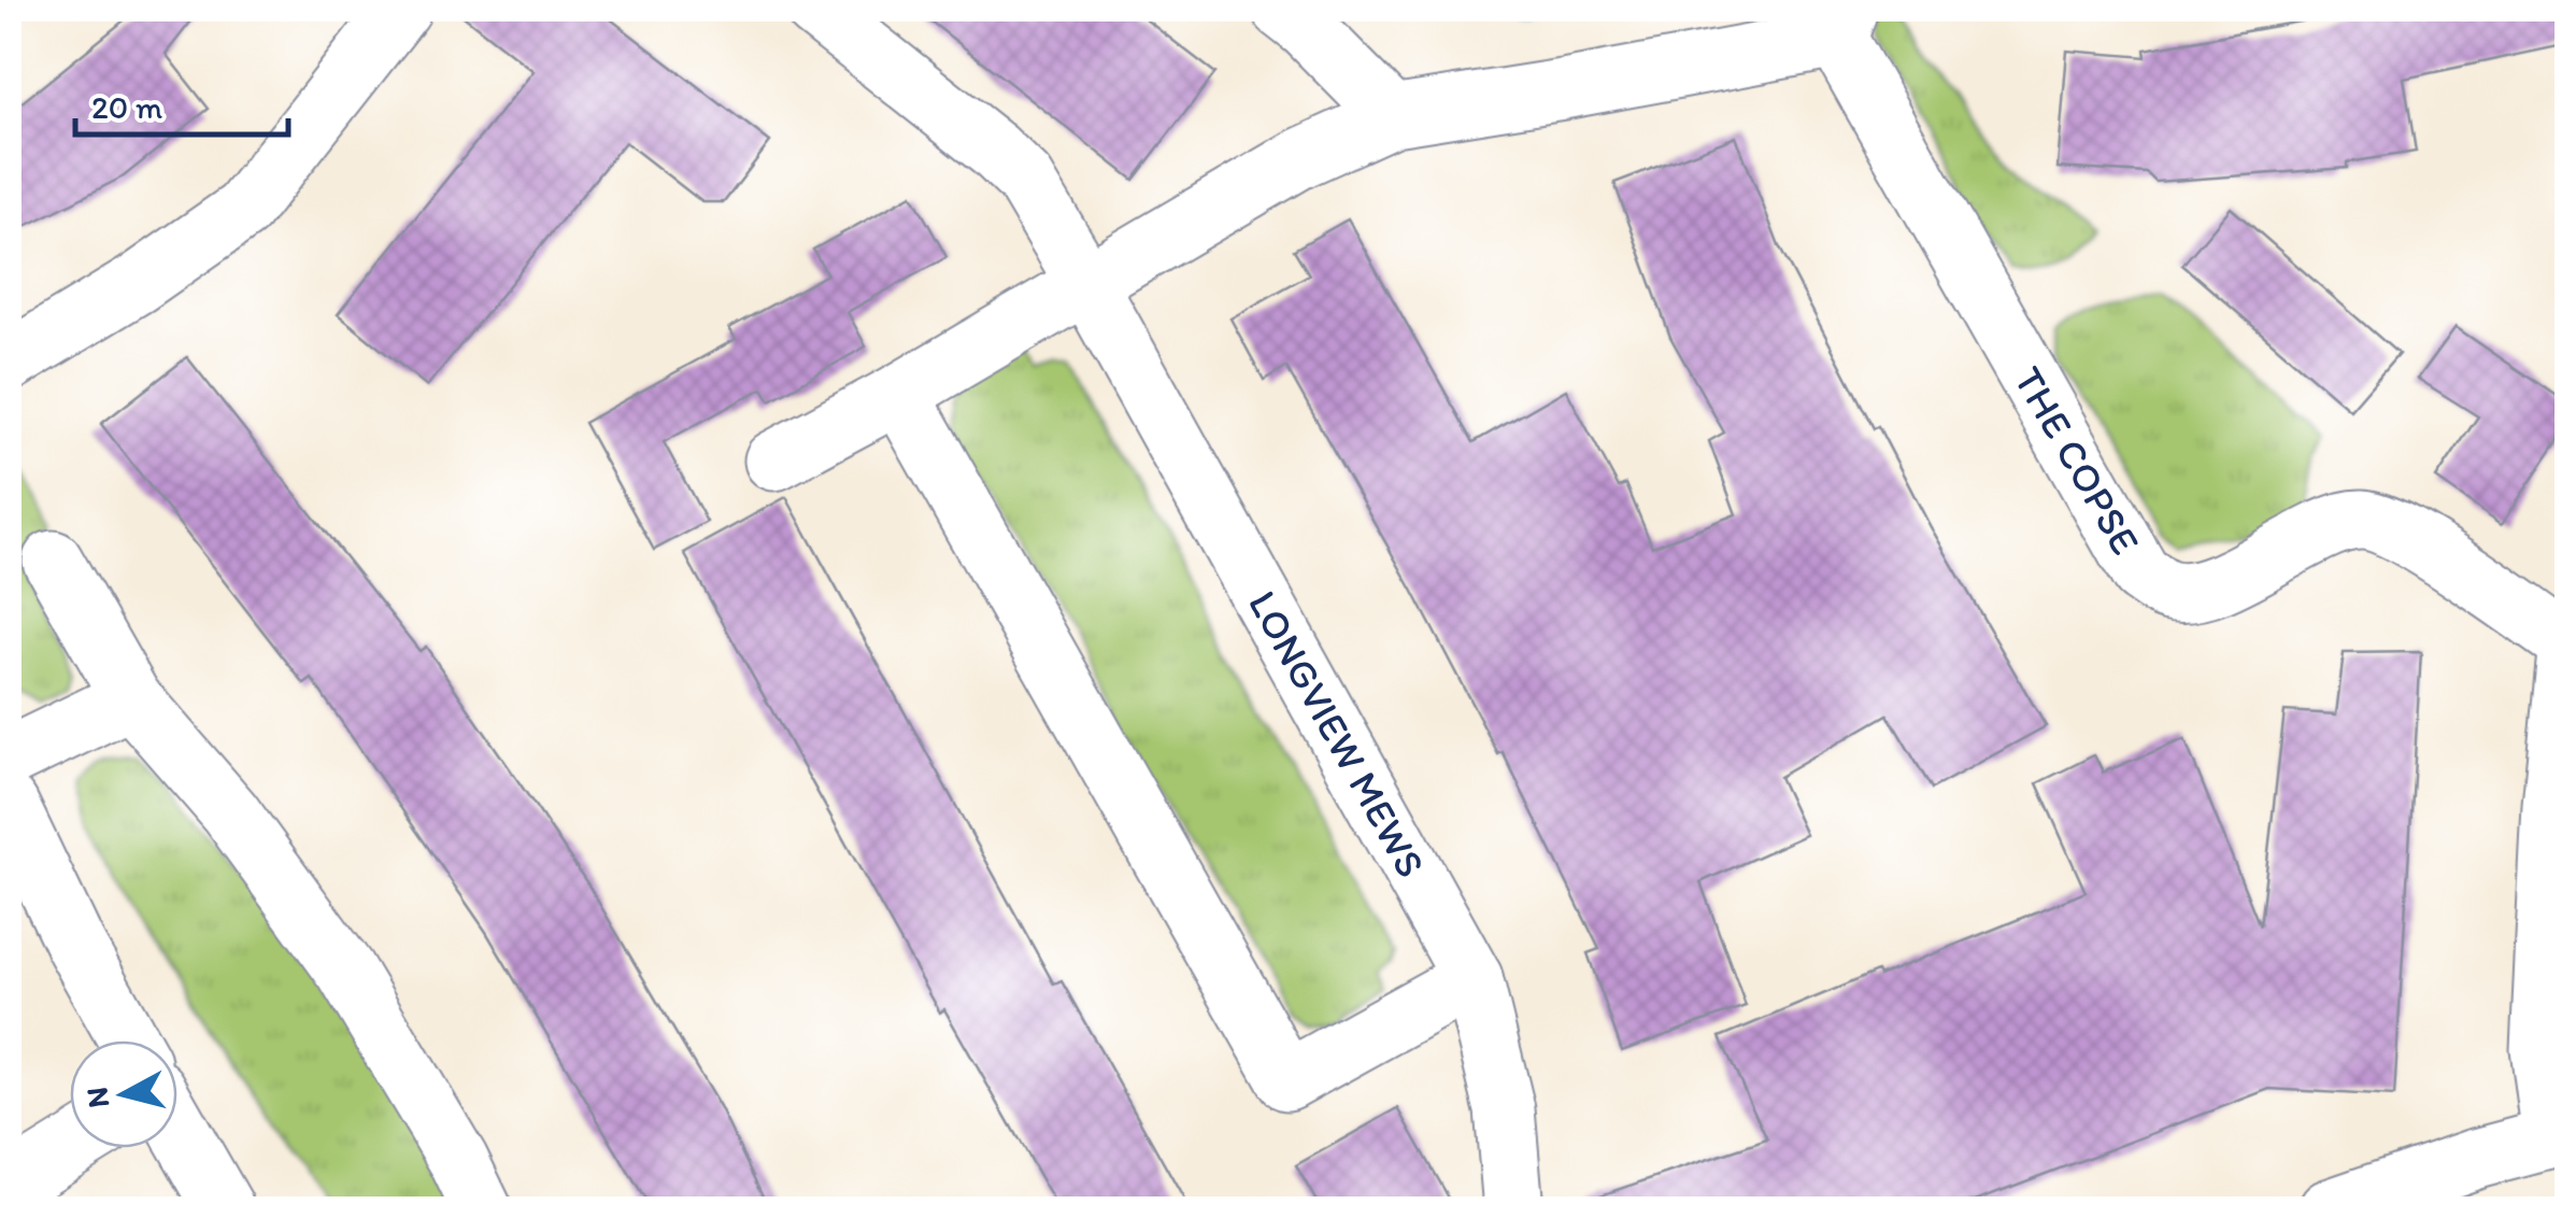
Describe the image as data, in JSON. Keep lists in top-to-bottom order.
{
  "streets": {
    "street": ["THE COPSE", "LONGVIEW MEWS"]
  },
  "crossings": [
    ["THE COPSE", "LONGVIEW MEWS"]
  ],
  "scale_bar": "20 m",
  "north": "left"
}
